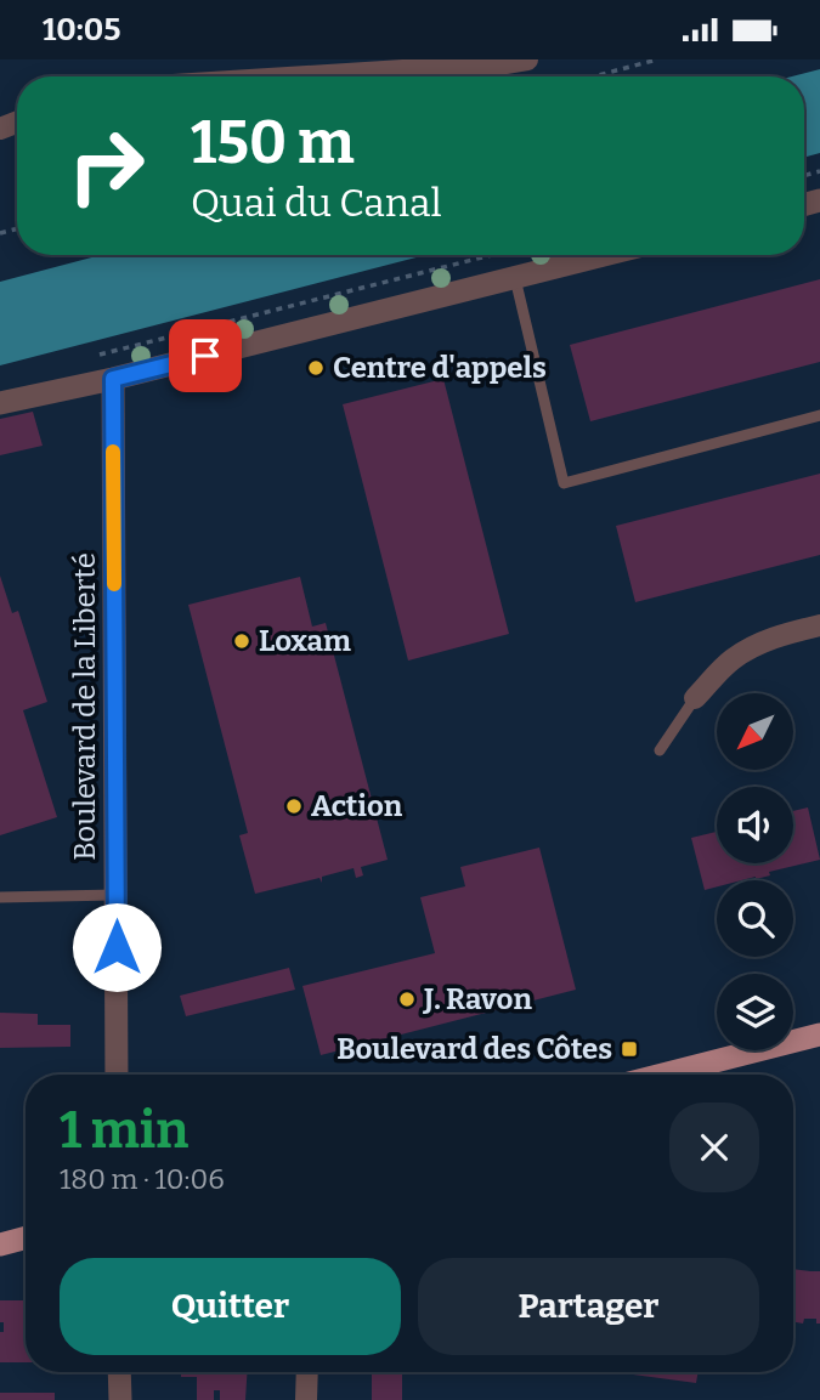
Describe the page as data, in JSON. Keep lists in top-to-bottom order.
{
  "streets": {
    "street": ["Boulevard de la Liberté"]
  },
  "places": {
    "other": [
      "Centre d'appels",
      "Loxam",
      "Action",
      "J. Ravon"
    ],
    "transit": ["Boulevard des Côtes"]
  },
  "north": "bottom left",
  "page": {
    "status": "10:05",
    "turn": ["150 m", "Quai du Canal"],
    "heading": ["1 min", "180 m · 10:06"],
    "buttons": ["Quitter", "Partager"]
  }
}
